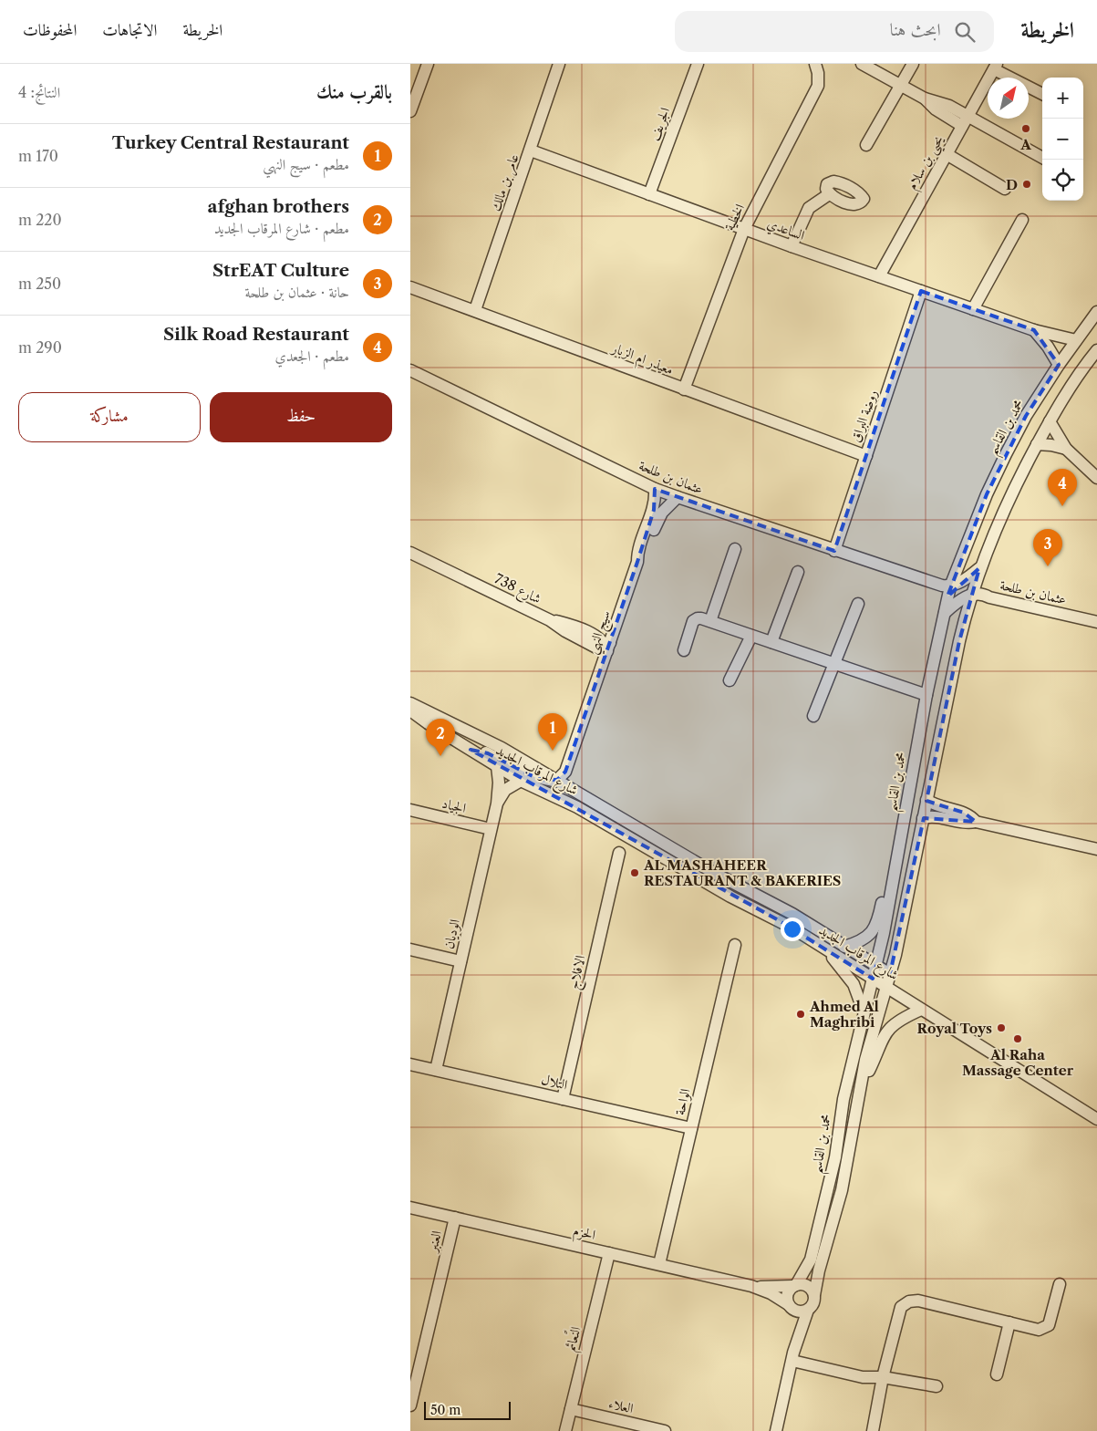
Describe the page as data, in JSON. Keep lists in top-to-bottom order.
{
  "streets": {
    "street": [
      "الجريف",
      "يحيى بن سلام",
      "عامر بن مالك",
      "الخطية",
      "الساعدي",
      "معيذر ام الزبار",
      "روضة البراق",
      "محمد بن القاسم",
      "عثمان بن طلحة",
      "شارع 738",
      "سيج النهي",
      "شارع المرقاب الجديد",
      "الجياد",
      "الوديان",
      "الافلاج",
      "التلال",
      "الواحة",
      "الحزم",
      "العنبر",
      "النًعائم",
      "العلاء"
    ]
  },
  "crossings": [
    ["الجريف", "الساعدي"],
    ["يحيى بن سلام", "الساعدي"],
    ["عامر بن مالك", "الساعدي"],
    ["عامر بن مالك", "معيذر ام الزبار"],
    ["الخطية", "الساعدي"],
    ["الخطية", "معيذر ام الزبار"],
    ["الساعدي", "روضة البراق"],
    ["الساعدي", "محمد بن القاسم"],
    ["معيذر ام الزبار", "روضة البراق"],
    ["روضة البراق", "عثمان بن طلحة"],
    ["محمد بن القاسم", "عثمان بن طلحة"],
    ["محمد بن القاسم", "شارع المرقاب الجديد"],
    ["محمد بن القاسم", "الحزم"],
    ["عثمان بن طلحة", "سيج النهي"],
    ["شارع 738", "سيج النهي"],
    ["سيج النهي", "شارع المرقاب الجديد"],
    ["شارع المرقاب الجديد", "الوديان"],
    ["الجياد", "الوديان"],
    ["الوديان", "التلال"],
    ["الافلاج", "التلال"],
    ["التلال", "الواحة"],
    ["الواحة", "الحزم"],
    ["الحزم", "العنبر"],
    ["الحزم", "النًعائم"],
    ["النًعائم", "العلاء"]
  ],
  "places": [
    "A",
    "D",
    "AL MASHAHEER RESTAURANT & BAKERIES",
    "Ahmed Al Maghribi",
    "Royal Toys",
    "Al Raha Massage Center"
  ],
  "scale_bar": "50 m",
  "north": "top right",
  "page": {
    "header": "الخريطة",
    "search": "ابحث هنا",
    "nav": ["الخريطة", "الاتجاهات", "المحفوظات"],
    "heading": ["بالقرب منك", "النتائج: 4"],
    "map_buttons": ["+", "−"],
    "list": [
      {
        "mark": "1",
        "name": "Turkey Central Restaurant",
        "note": "مطعم · سيج النهي",
        "value": "170 m"
      },
      {
        "mark": "2",
        "name": "afghan brothers",
        "note": "مطعم · شارع المرقاب الجديد",
        "value": "220 m"
      },
      {
        "mark": "3",
        "name": "StrEAT Culture",
        "note": "حانة · عثمان بن طلحة",
        "value": "250 m"
      },
      {
        "mark": "4",
        "name": "Silk Road Restaurant",
        "note": "مطعم · الجعدي",
        "value": "290 m"
      }
    ],
    "buttons": ["حفظ", "مشاركة"],
    "pins": [
      "4",
      "3",
      "1",
      "2"
    ],
    "scale": "50 m"
  }
}
